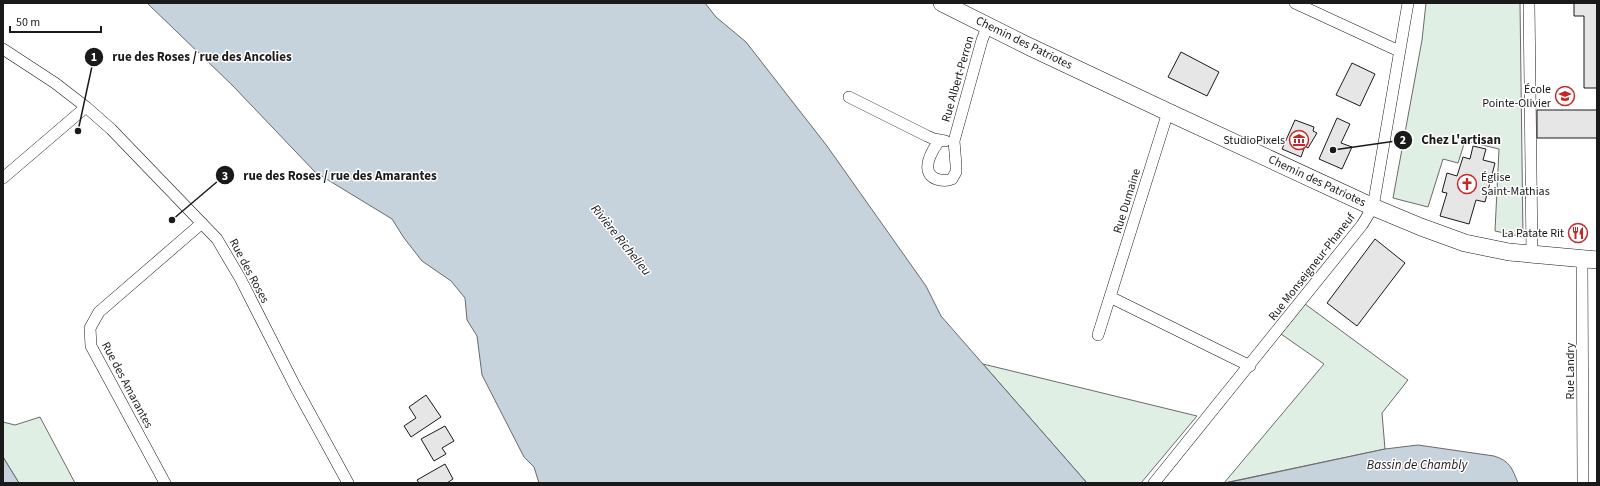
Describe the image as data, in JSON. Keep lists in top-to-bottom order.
{
  "streets": {
    "main road": ["Chemin des Patriotes"],
    "street": [
      "Rue Albert-Perron",
      "Rue Dumaine",
      "Rue Monseigneur-Phaneuf",
      "Rue des Roses",
      "Rue Landry",
      "Rue des Amarantes"
    ]
  },
  "crossings": [
    ["Chemin des Patriotes", "Rue Albert-Perron"],
    ["Chemin des Patriotes", "Rue Dumaine"],
    ["Chemin des Patriotes", "Rue Monseigneur-Phaneuf"],
    ["Chemin des Patriotes", "Rue Landry"],
    ["Rue des Roses", "Rue des Amarantes"]
  ],
  "water": ["Rivière Richelieu", "Bassin de Chambly"],
  "places": {
    "school or university": ["École Pointe-Olivier"],
    "other": ["rue des Roses / rue des Ancolies", "Chez L'artisan", "rue des Roses / rue des Amarantes"],
    "museum": ["StudioPixels"],
    "church": ["Église Saint-Mathias"],
    "restaurant": ["La Patate Rit"]
  },
  "scale_bar": "50 m"
}
